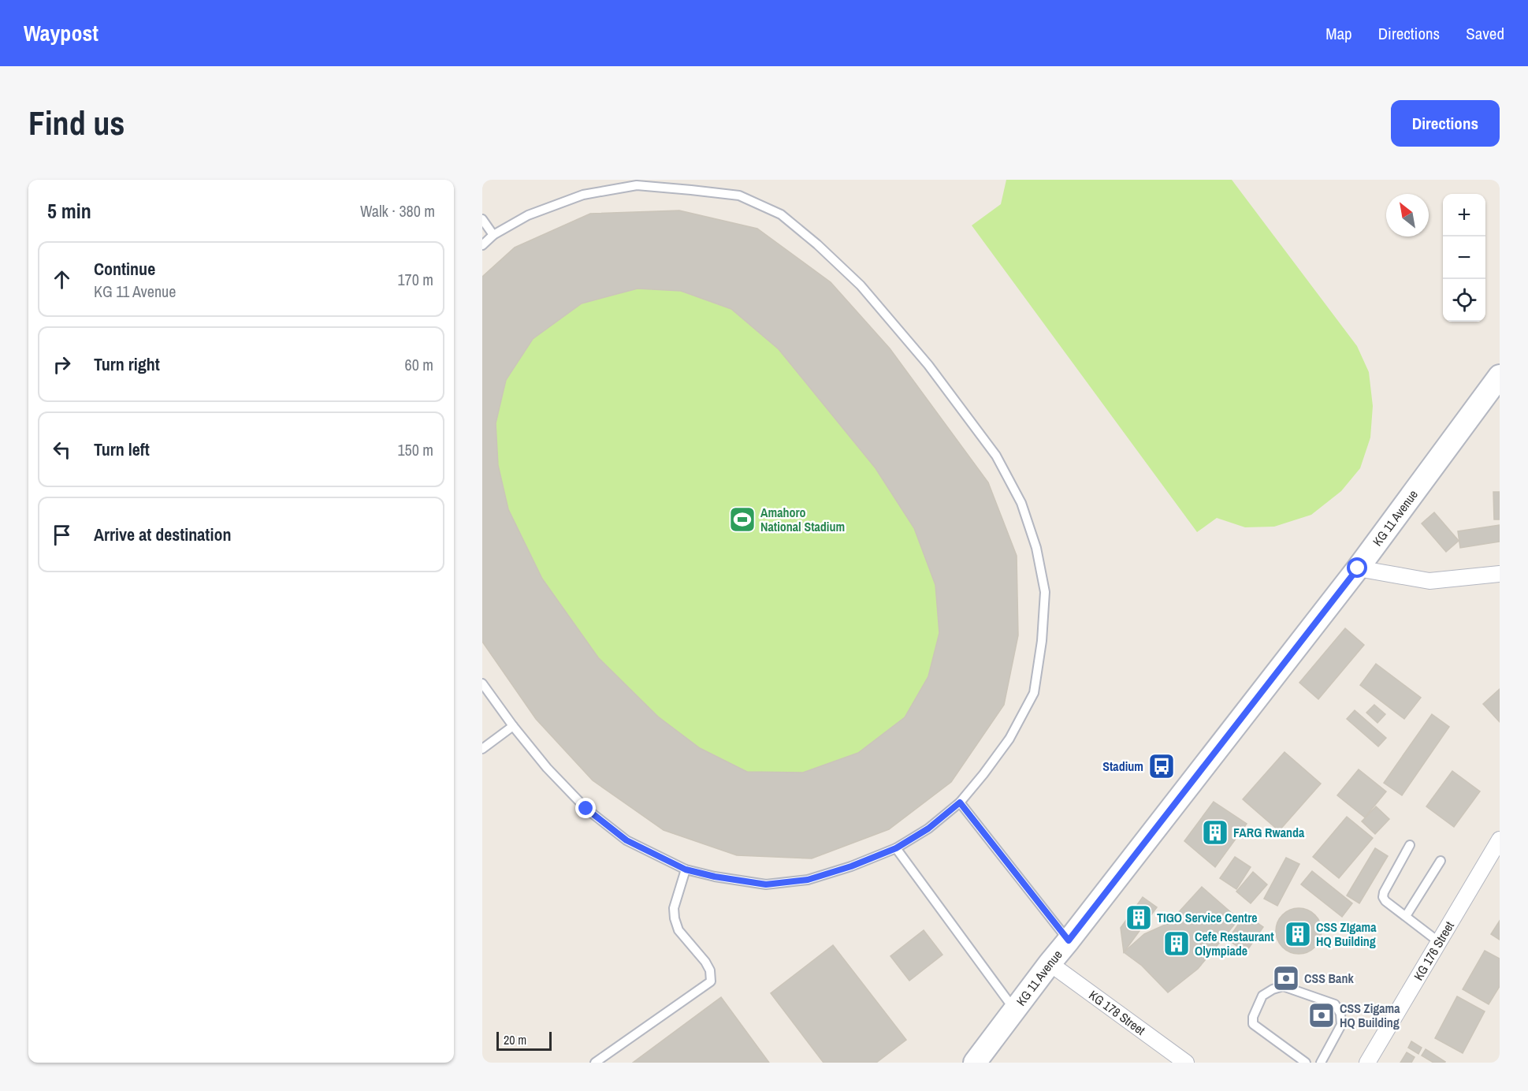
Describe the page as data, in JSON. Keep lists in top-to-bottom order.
{
  "streets": {
    "main road": ["KG 11 Avenue"],
    "street": ["KG 176 Street", "KG 178 Street"]
  },
  "crossings": [
    ["KG 11 Avenue", "KG 178 Street"]
  ],
  "places": {
    "sports": ["Amahoro National Stadium"],
    "bus stop": ["Stadium"],
    "building": [
      "FARG Rwanda",
      "TIGO Service Centre",
      "CSS ZIgama HQ Building",
      "Cefe Restaurant Olympiade"
    ],
    "bank": ["CSS Bank", "CSS Zigama HQ Building"]
  },
  "scale_bar": "20 m",
  "north": "top left",
  "page": {
    "header": "Waypost",
    "nav": ["Map", "Directions", "Saved"],
    "buttons": "Directions",
    "title": "Find us",
    "heading": ["5 min", "Walk · 380 m"],
    "map_buttons": ["+", "−"],
    "list": [
      ["Continue", "KG 11 Avenue", "170 m"],
      ["Turn right", "60 m"],
      ["Turn left", "150 m"],
      "Arrive at destination"
    ],
    "scale": "20 m"
  }
}
